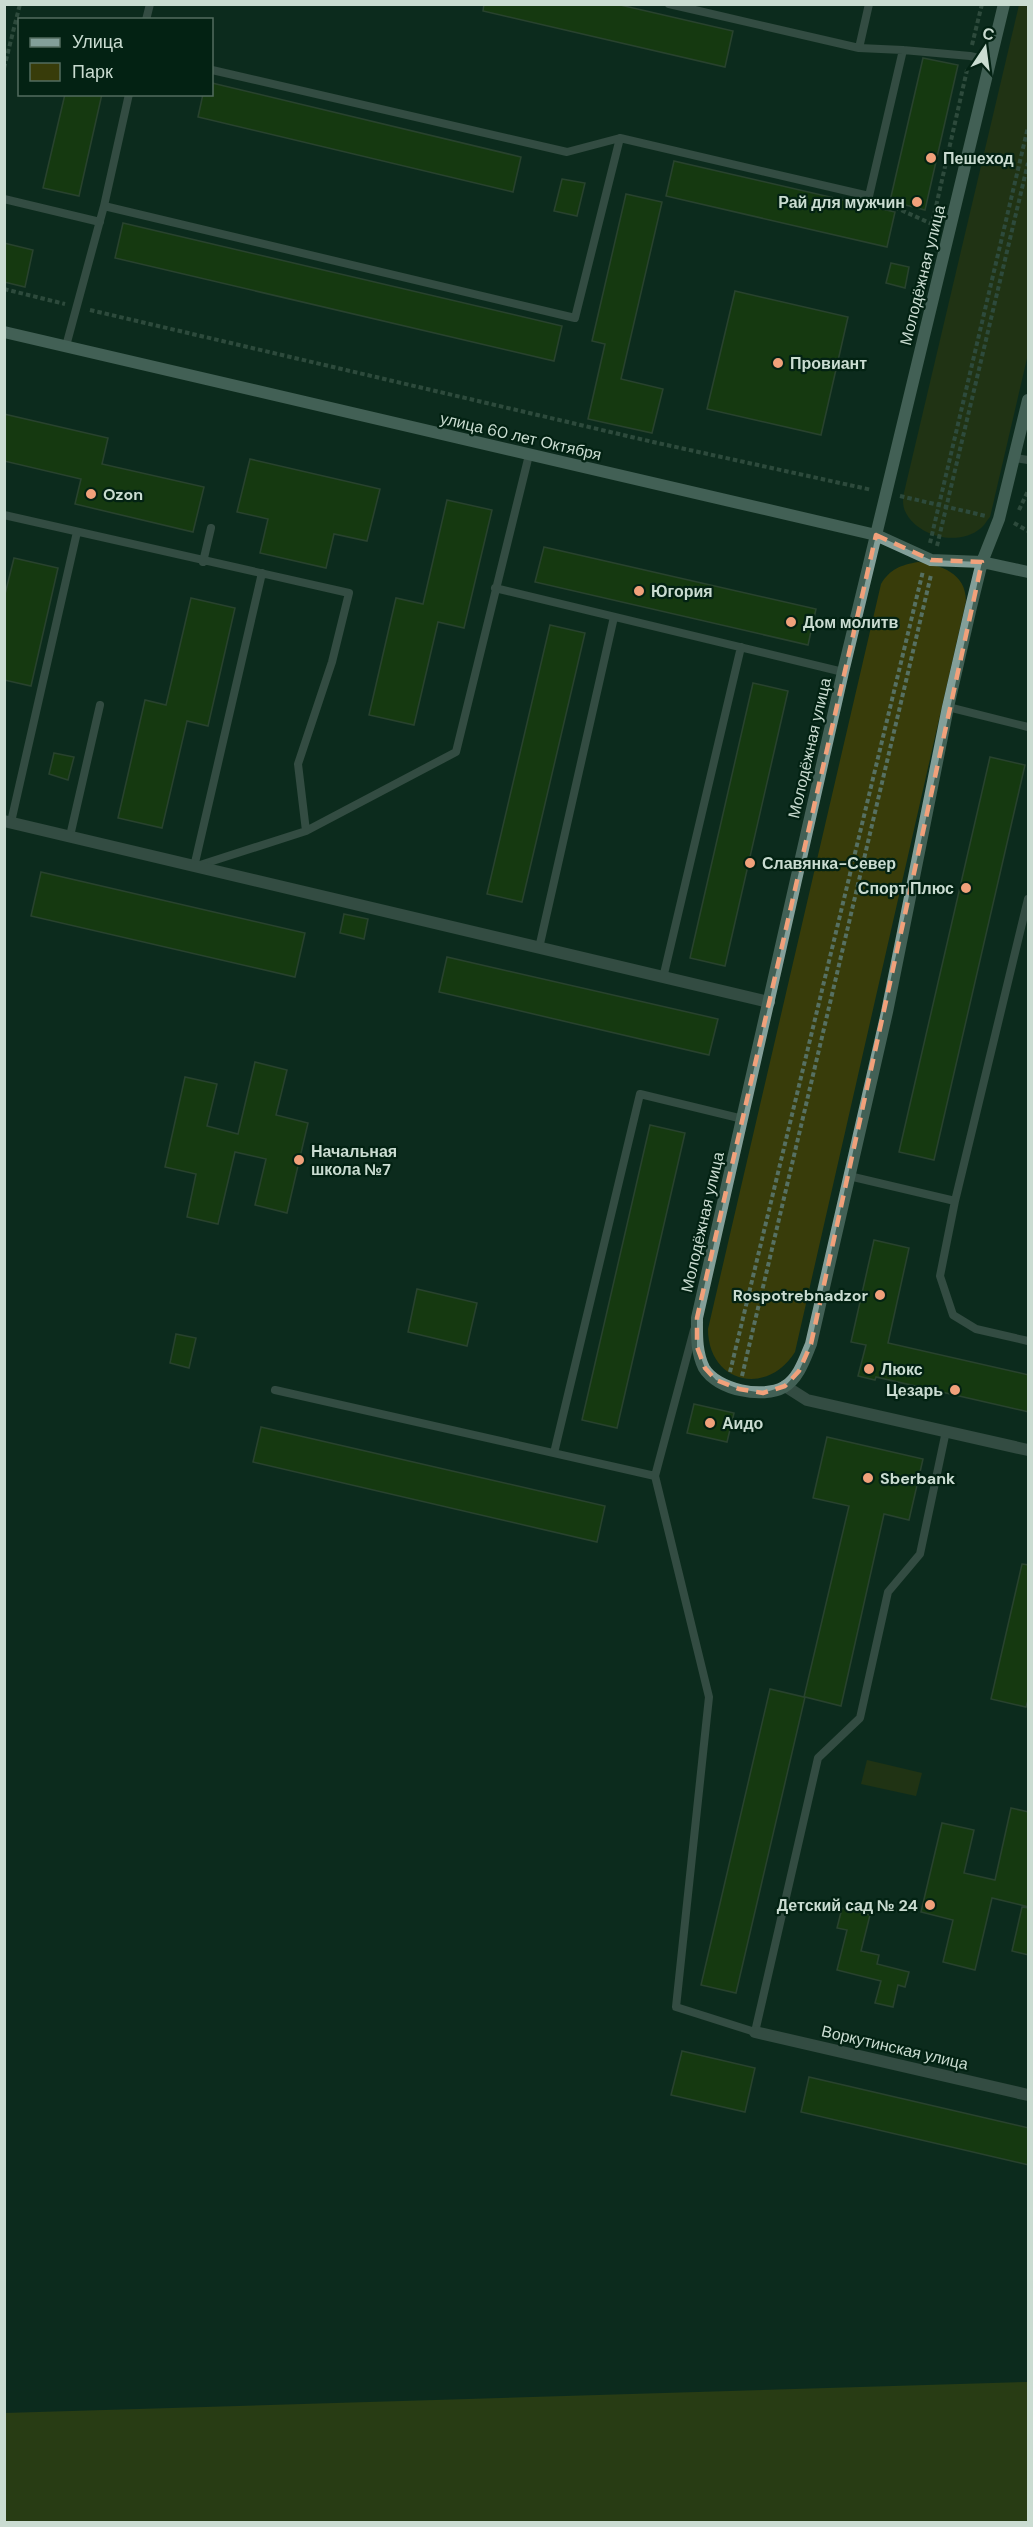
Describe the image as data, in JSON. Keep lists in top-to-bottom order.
{
  "streets": {
    "main road": ["Молодёжная улица", "улица 60 лет Октября"],
    "street": ["Воркутинская улица"]
  },
  "crossings": [
    ["Молодёжная улица", "улица 60 лет Октября"]
  ],
  "places": [
    "Пешеход",
    "Рай для мужчин",
    "Провиант",
    "Ozon",
    "Югория",
    "Дом молитв",
    "Славянка-Север",
    "Спорт Плюс",
    "Начальная школа №7",
    "Rospotrebnadzor",
    "Люкс",
    "Цезарь",
    "Аидо",
    "Sberbank",
    "Детский сад № 24"
  ],
  "legend": ["Улица", "Парк"],
  "north": "top"
}
